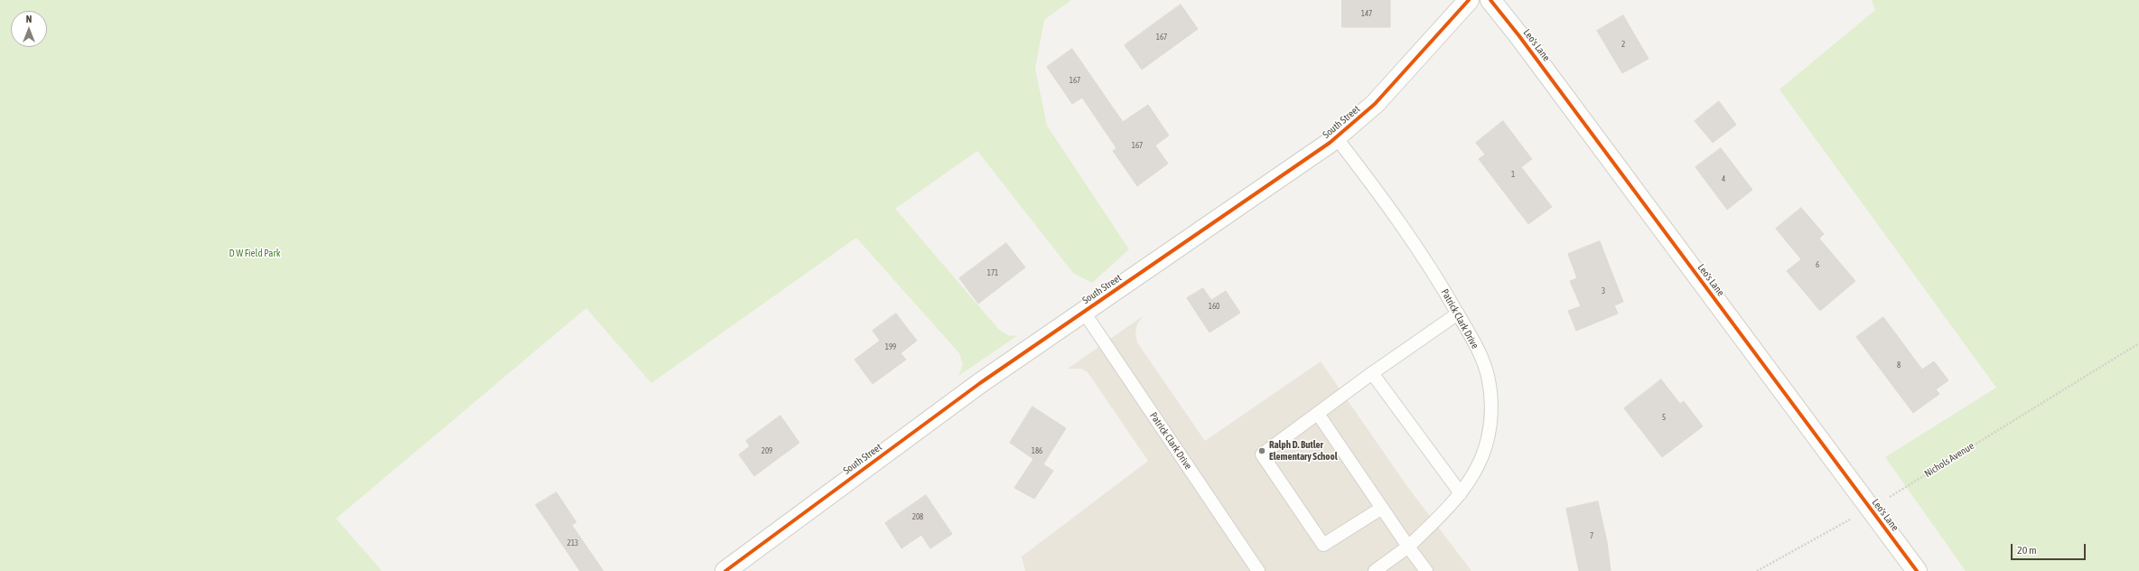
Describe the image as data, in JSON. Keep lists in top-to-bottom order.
{
  "streets": {
    "street": ["Leo's Lane", "South Street"],
    "lane": ["Patrick Clark Drive"],
    "path": ["Nichols Avenue"]
  },
  "crossings": [
    ["Leo's Lane", "Nichols Avenue"],
    ["South Street", "Patrick Clark Drive"]
  ],
  "parks": ["D W Field Park"],
  "places": ["Ralph D. Butler Elementary School"],
  "house_numbers": [
    "147",
    "167",
    "2",
    "167",
    "167",
    "1",
    "4",
    "6",
    "171",
    "3",
    "160",
    "199",
    "8",
    "5",
    "209",
    "186",
    "208",
    "7",
    "213"
  ],
  "scale_bar": "20 m",
  "north": "top"
}
